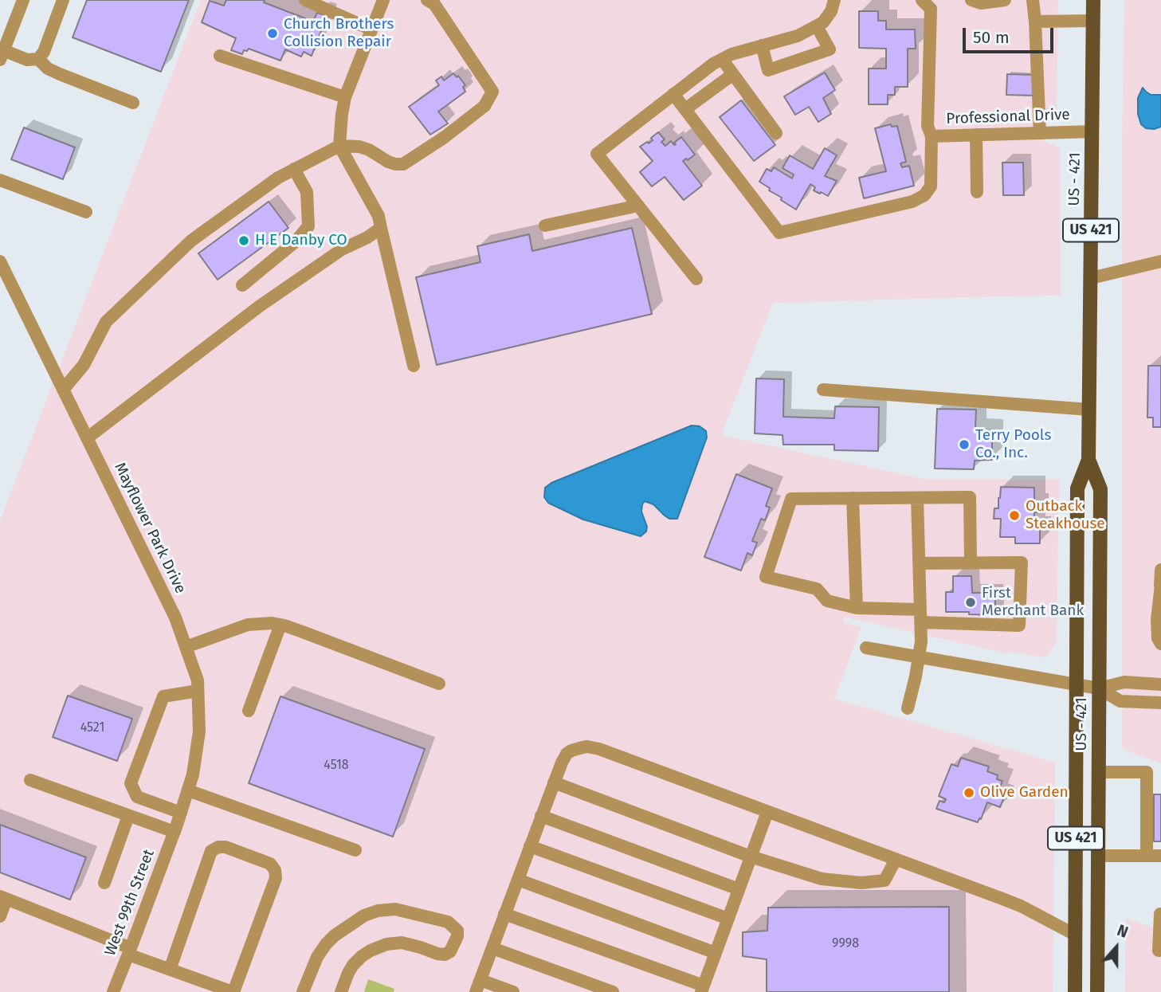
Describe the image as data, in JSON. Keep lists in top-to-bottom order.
{
  "streets": {
    "main road": ["US - 421", "US 421"],
    "street": ["Professional Drive", "Mayflower Park Drive", "West 99th Street"]
  },
  "crossings": [
    ["Professional Drive", "US - 421"],
    ["Mayflower Park Drive", "West 99th Street"]
  ],
  "places": [
    "Church Brothers Collision Repair",
    "H E Danby CO",
    "Terry Pools Co., Inc.",
    "Outback Steakhouse",
    "First Merchant Bank",
    "Olive Garden"
  ],
  "house_numbers": ["4521", "4518", "9998"],
  "scale_bar": "50 m",
  "north": "top"
}
